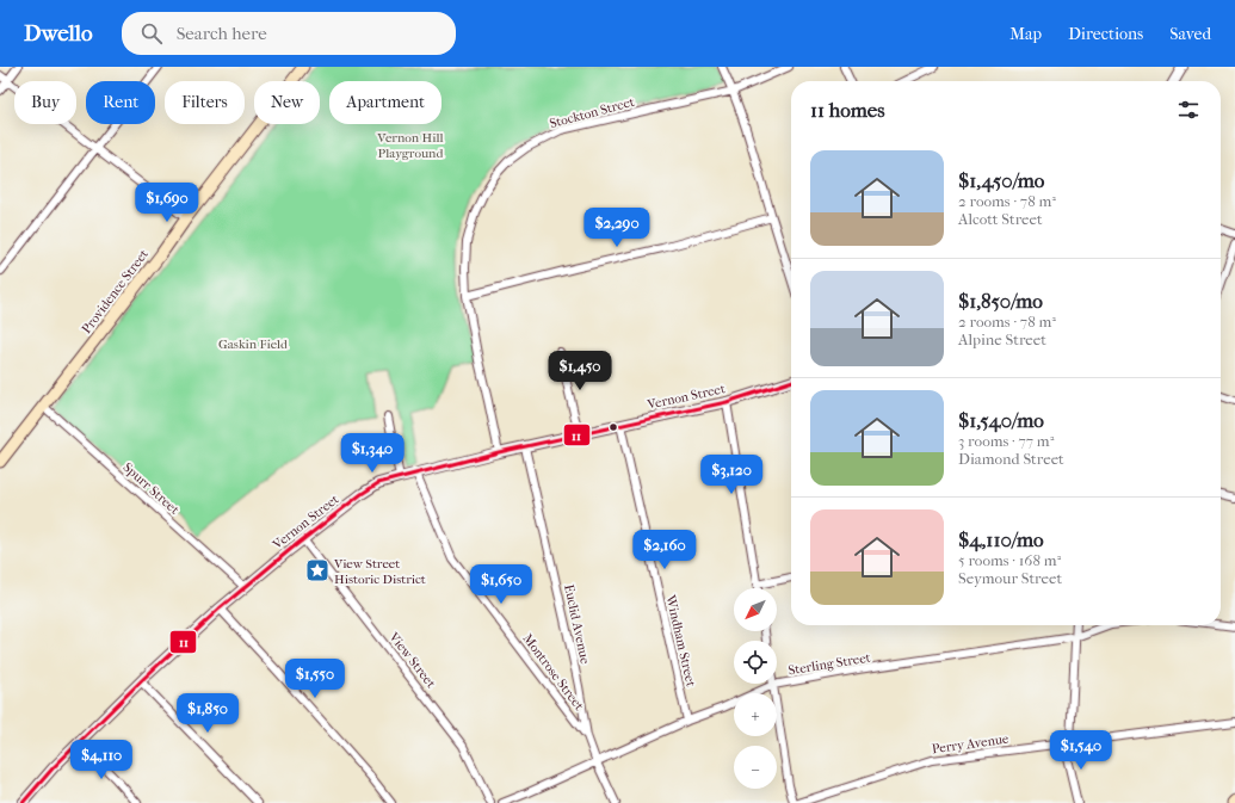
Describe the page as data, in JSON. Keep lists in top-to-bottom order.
{
  "streets": {
    "main road": ["Providence Street"],
    "street": [
      "Stockton Street",
      "Vernon Street",
      "Spurr Street",
      "Euclid Avenue",
      "Windham Street",
      "View Street",
      "Sterling Street",
      "Montrose Street",
      "Perry Avenue"
    ]
  },
  "crossings": [
    ["Stockton Street", "Vernon Street"],
    ["Providence Street", "Spurr Street"],
    ["Vernon Street", "Spurr Street"],
    ["Vernon Street", "Euclid Avenue"],
    ["Vernon Street", "Windham Street"],
    ["Vernon Street", "View Street"],
    ["Vernon Street", "Montrose Street"],
    ["Euclid Avenue", "Sterling Street"],
    ["Euclid Avenue", "Montrose Street"],
    ["Windham Street", "Sterling Street"]
  ],
  "parks": ["Vernon Hill Playground", "Gaskin Field"],
  "places": {
    "place": ["View Street Historic District"]
  },
  "lines": ["transit line 11"],
  "north": "bottom left",
  "page": {
    "header": "Dwello",
    "search": "Search here",
    "nav": ["Map", "Directions", "Saved"],
    "chip": [
      "Buy",
      "Rent",
      "Filters",
      "New",
      "Apartment"
    ],
    "heading": "11 homes",
    "list": [
      {
        "name": "$1,450/mo",
        "note": "2 rooms · 78 m² · Alcott Street"
      },
      {
        "name": "$1,850/mo",
        "note": "2 rooms · 78 m² · Alpine Street"
      },
      {
        "name": "$1,540/mo",
        "note": "3 rooms · 77 m² · Diamond Street"
      },
      {
        "name": "$4,110/mo",
        "note": "5 rooms · 168 m² · Seymour Street"
      }
    ],
    "price": [
      "$1,690",
      "$2,290",
      "$1,450",
      "$1,340",
      "$3,120",
      "$2,160",
      "$1,650",
      "$1,550",
      "$1,850",
      "$1,540",
      "$4,110"
    ],
    "map_buttons": ["+", "−"]
  }
}
